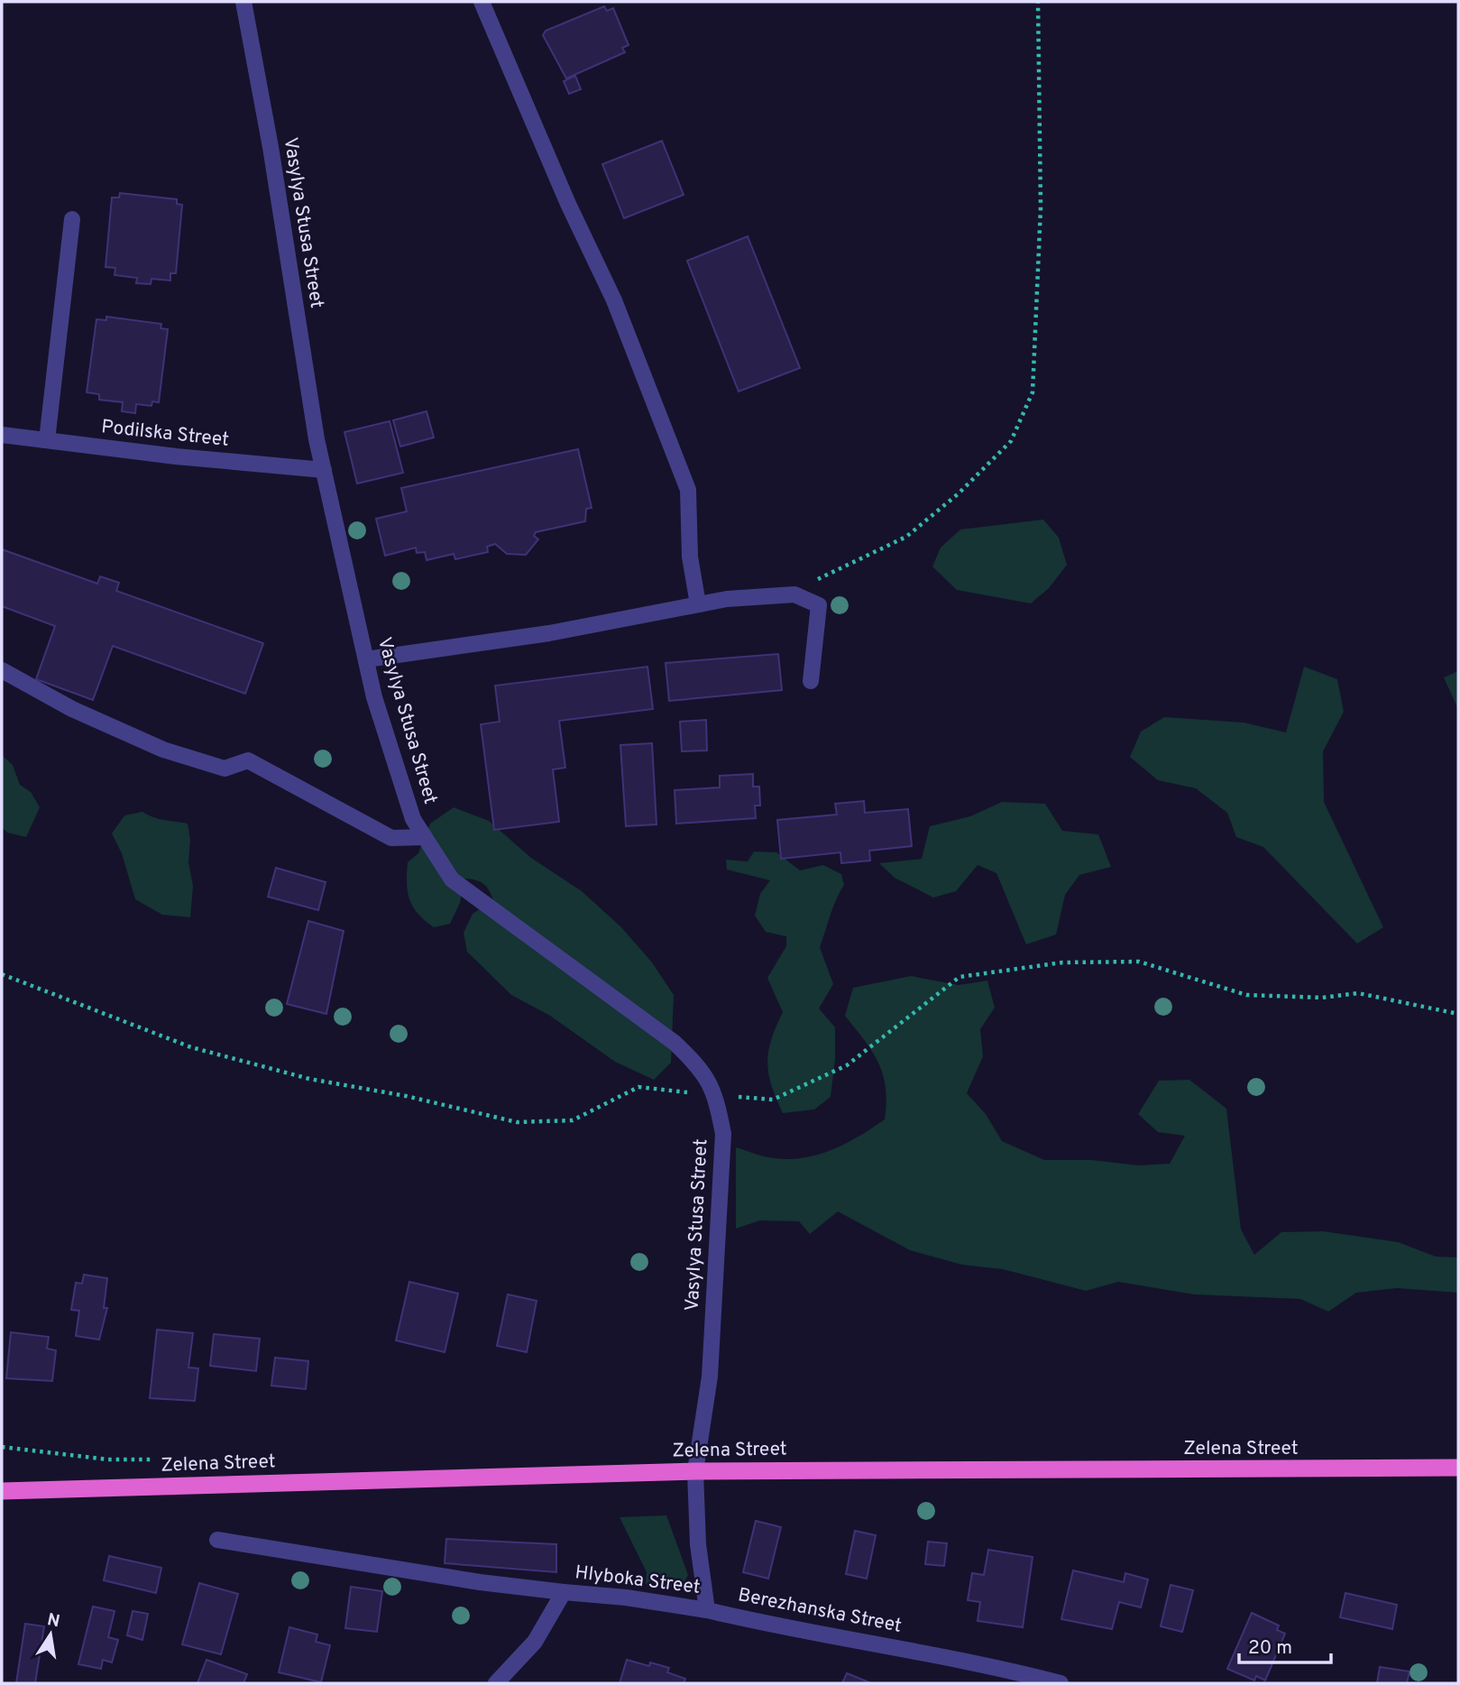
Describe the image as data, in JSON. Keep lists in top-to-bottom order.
{
  "streets": {
    "highway": ["Zelena Street"],
    "street": [
      "Vasylya Stusa Street",
      "Podilska Street",
      "Hlyboka Street",
      "Berezhanska Street"
    ]
  },
  "crossings": [
    ["Vasylya Stusa Street", "Podilska Street"],
    ["Vasylya Stusa Street", "Zelena Street"],
    ["Hlyboka Street", "Berezhanska Street"]
  ],
  "scale_bar": "20 m",
  "north": "top"
}
